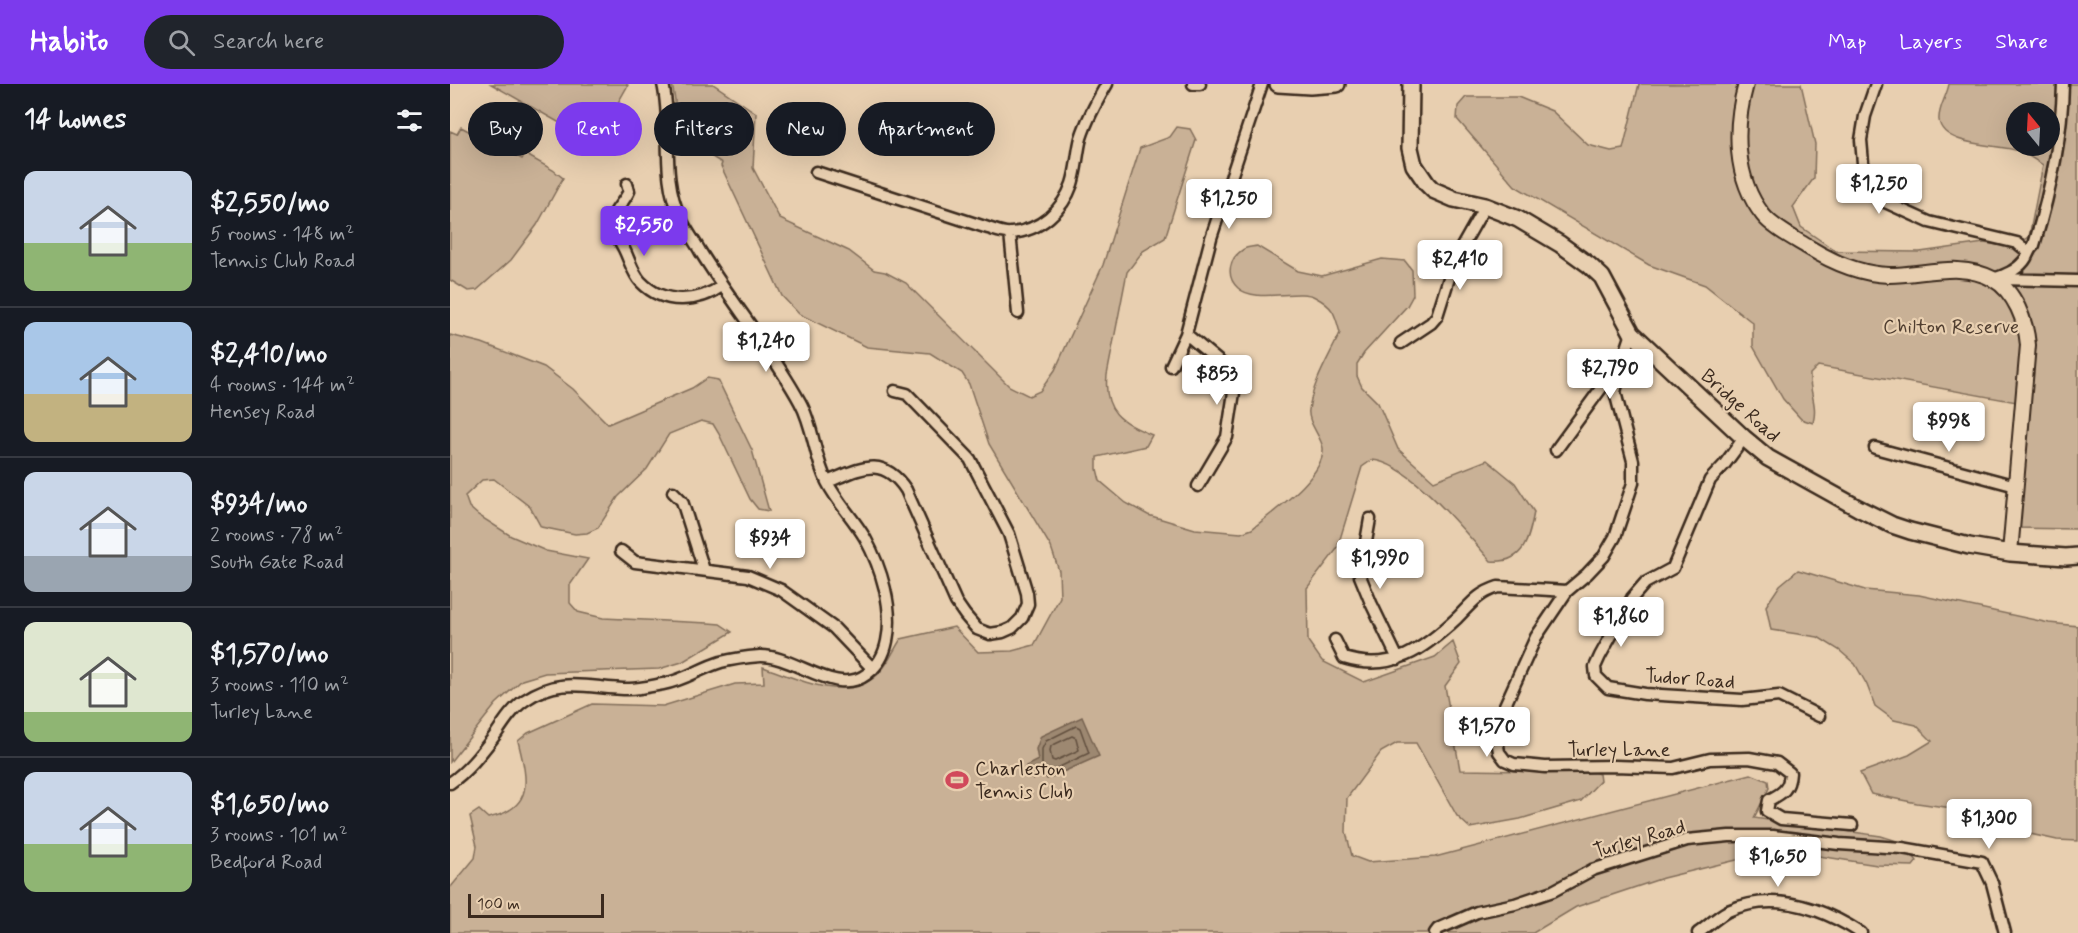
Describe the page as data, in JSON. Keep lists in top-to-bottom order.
{
  "streets": {
    "main road": ["Bridge Road"],
    "street": ["Tudor Road", "Turley Lane", "Turley Road"]
  },
  "crossings": [
    ["Bridge Road", "Tudor Road"]
  ],
  "parks": ["Chilton Reserve"],
  "places": {
    "sports": ["Charleston Tennis Club"]
  },
  "scale_bar": "100 m",
  "north": "top",
  "page": {
    "header": "Habito",
    "search": "Search here",
    "nav": ["Map", "Layers", "Share"],
    "heading": "14 homes",
    "chip": [
      "Buy",
      "Rent",
      "Filters",
      "New",
      "Apartment"
    ],
    "list": [
      {
        "name": "$2,550/mo",
        "note": "5 rooms · 148 m² · Tennis Club Road"
      },
      {
        "name": "$2,410/mo",
        "note": "4 rooms · 144 m² · Hensey Road"
      },
      {
        "name": "$934/mo",
        "note": "2 rooms · 78 m² · South Gate Road"
      },
      {
        "name": "$1,570/mo",
        "note": "3 rooms · 110 m² · Turley Lane"
      },
      {
        "name": "$1,650/mo",
        "note": "3 rooms · 101 m² · Bedford Road"
      }
    ],
    "price": [
      "$1,250",
      "$1,250",
      "$2,550",
      "$2,410",
      "$1,240",
      "$2,790",
      "$853",
      "$998",
      "$934",
      "$1,990",
      "$1,860",
      "$1,570",
      "$1,300",
      "$1,650"
    ],
    "scale": "100 m"
  }
}
